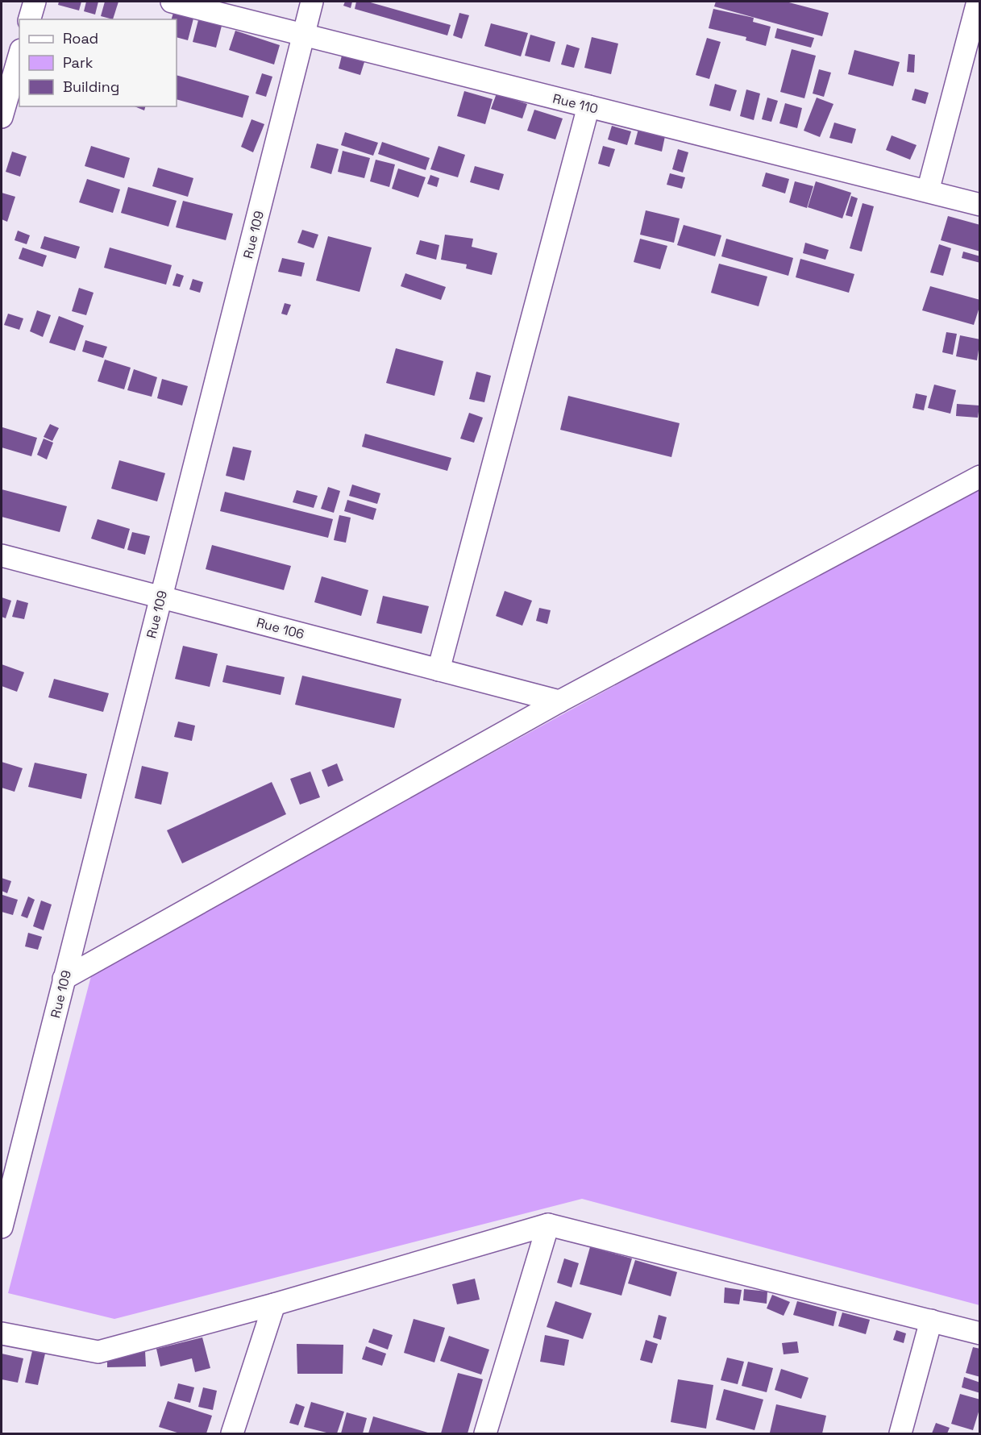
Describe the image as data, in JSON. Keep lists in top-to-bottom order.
{
  "streets": {
    "street": ["Rue 110", "Rue 109", "Rue 106"]
  },
  "crossings": [
    ["Rue 110", "Rue 109"],
    ["Rue 109", "Rue 106"]
  ],
  "legend": ["Road", "Park", "Building"]
}
